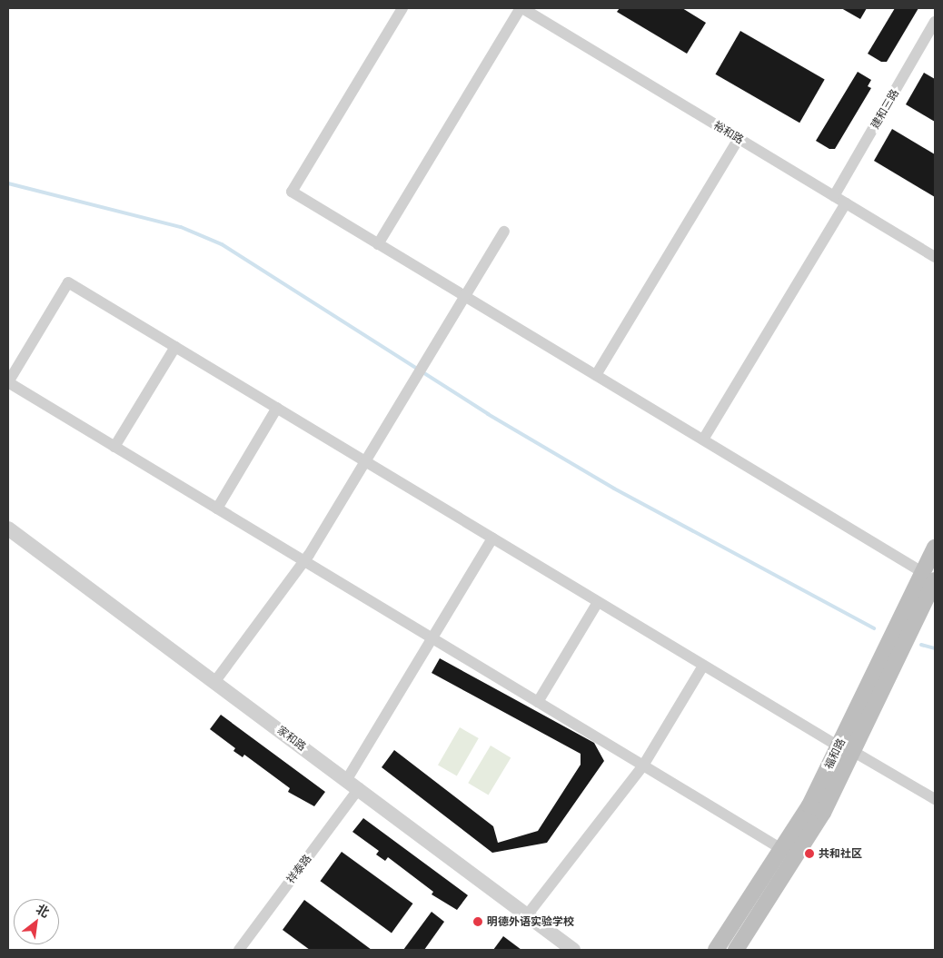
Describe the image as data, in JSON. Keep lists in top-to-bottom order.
{
  "streets": {
    "main road": ["福和路"],
    "street": [
      "建和三路",
      "裕和路",
      "家和路",
      "祥泰路"
    ]
  },
  "crossings": [
    ["建和三路", "裕和路"],
    ["家和路", "祥泰路"]
  ],
  "places": ["共和社区", "明德外语实验学校"],
  "north": "top right"
}
